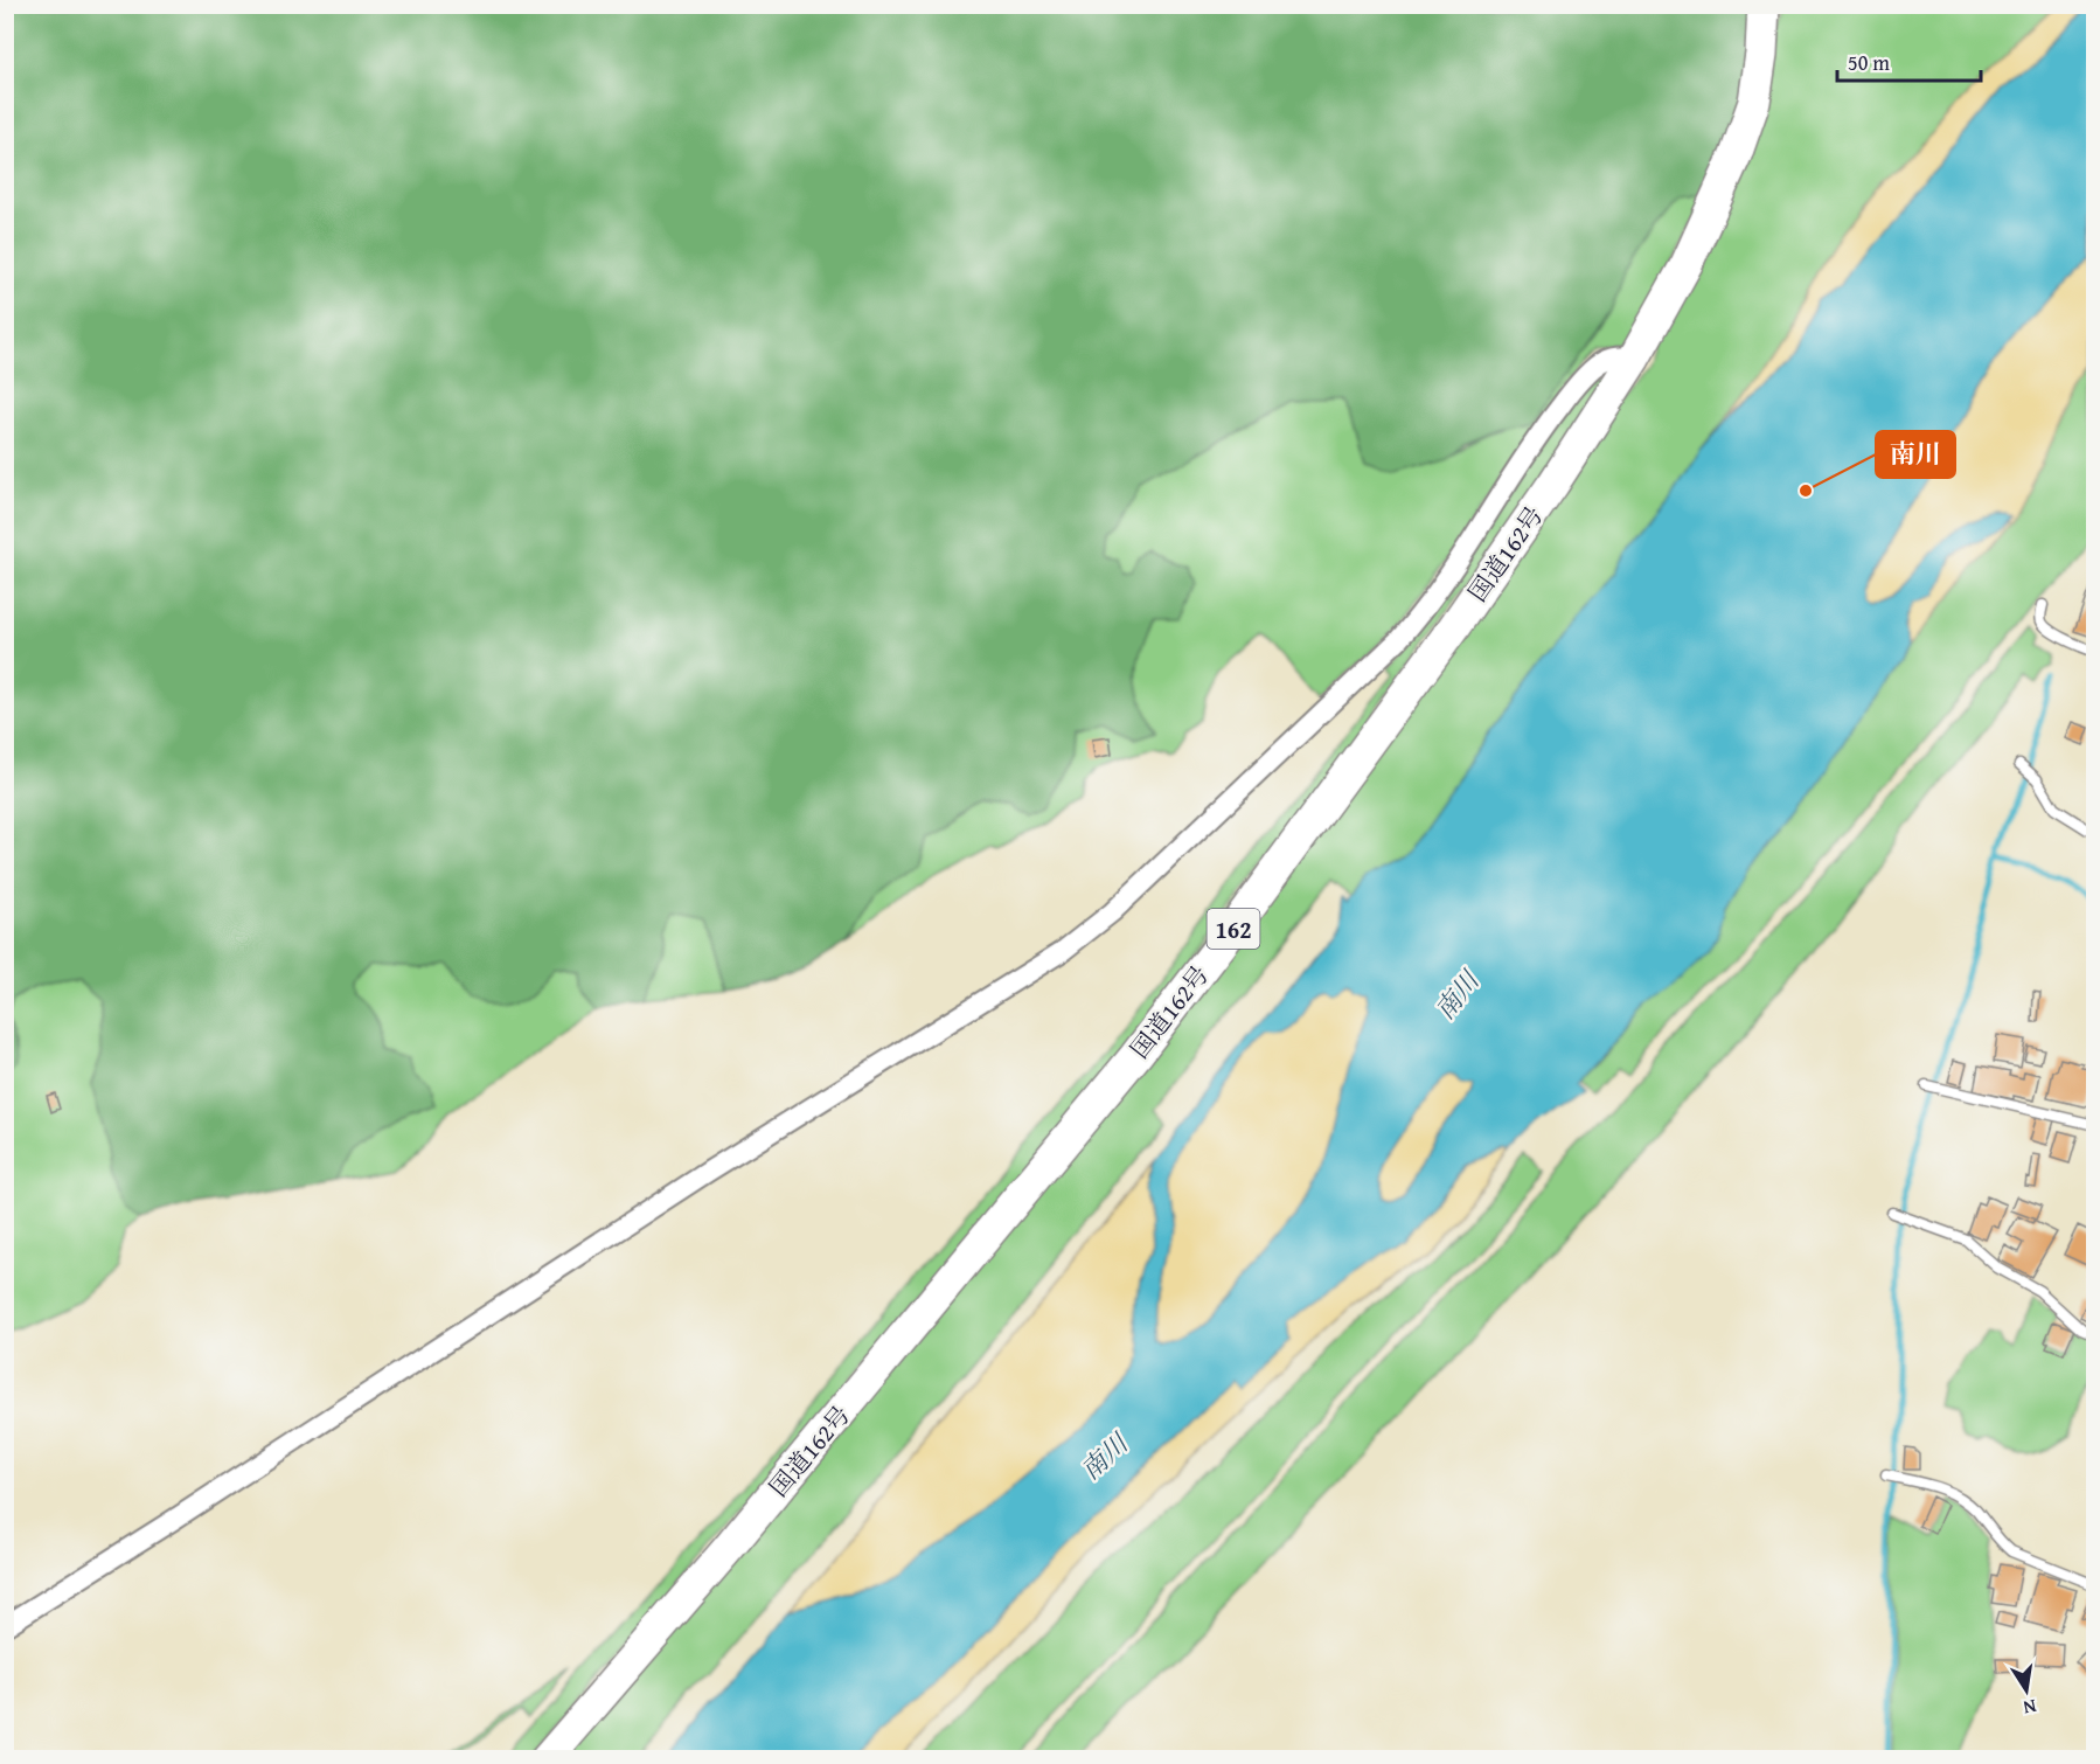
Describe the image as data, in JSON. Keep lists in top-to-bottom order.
{
  "streets": {
    "highway": ["国道162号", "162"]
  },
  "water": ["南川"],
  "places": ["南川"],
  "scale_bar": "50 m",
  "north": "bottom"
}
